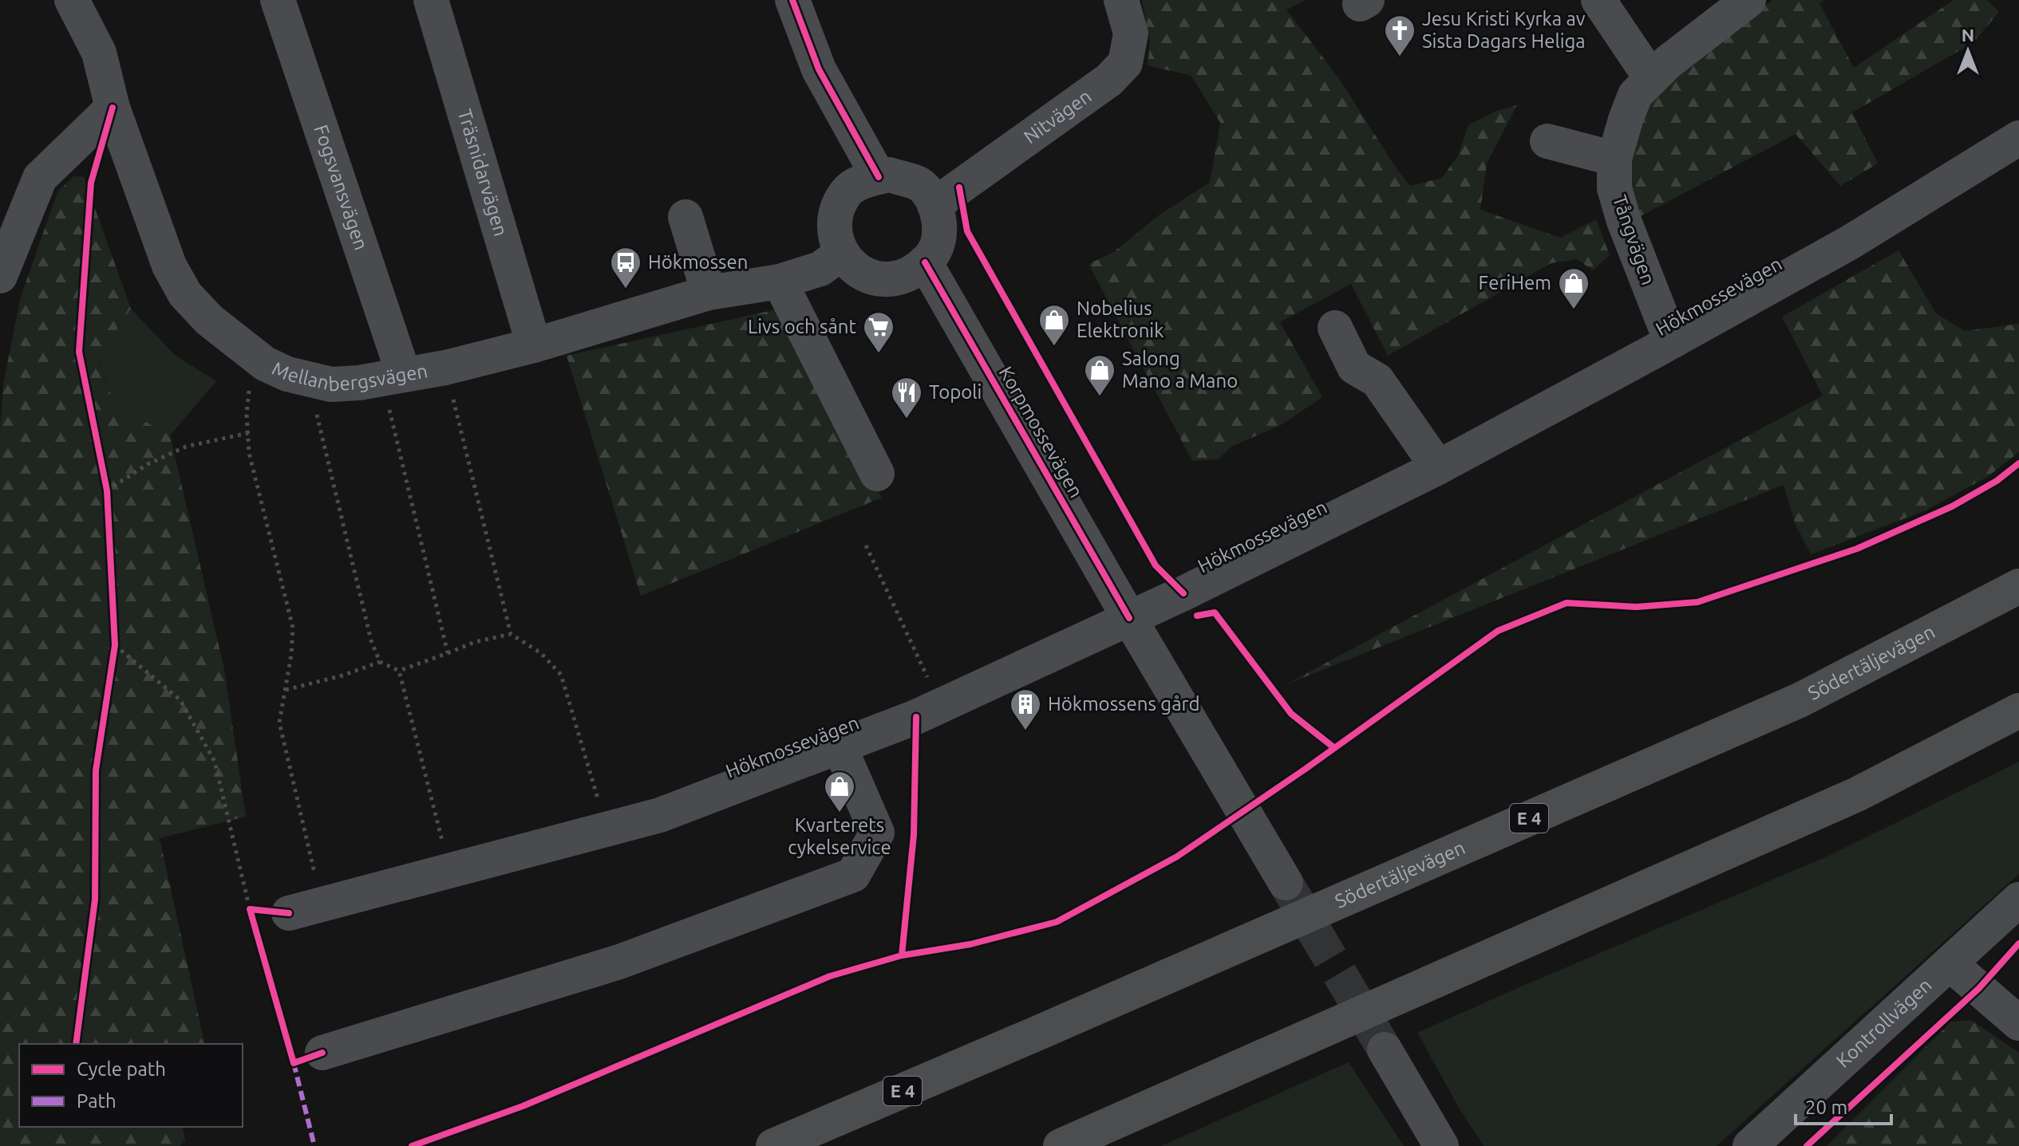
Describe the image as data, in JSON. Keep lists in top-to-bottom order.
{
  "streets": {
    "highway": ["Södertäljevägen", "E 4"],
    "street": [
      "Nitvägen",
      "Träsnidarvägen",
      "Fogsvansvägen",
      "Tångvägen",
      "Hökmossevägen",
      "Mellanbergsvägen",
      "Korpmossevägen",
      "Kontrollvägen"
    ]
  },
  "crossings": [
    ["Nitvägen", "Mellanbergsvägen"],
    ["Nitvägen", "Korpmossevägen"],
    ["Träsnidarvägen", "Mellanbergsvägen"],
    ["Fogsvansvägen", "Mellanbergsvägen"],
    ["Tångvägen", "Hökmossevägen"],
    ["Hökmossevägen", "Korpmossevägen"],
    ["Mellanbergsvägen", "Korpmossevägen"]
  ],
  "places": {
    "church": ["Jesu Kristi Kyrka av Sista Dagars Heliga"],
    "bus stop": ["Hökmossen"],
    "shop": [
      "FeriHem",
      "Nobelius Elektronik",
      "Salong Mano a Mano",
      "Kvarterets cykelservice"
    ],
    "supermarket": ["Livs och sånt"],
    "restaurant": ["Topoli"],
    "building": ["Hökmossens gård"]
  },
  "legend": ["Cycle path", "Path"],
  "scale_bar": "20 m",
  "north": "top"
}
